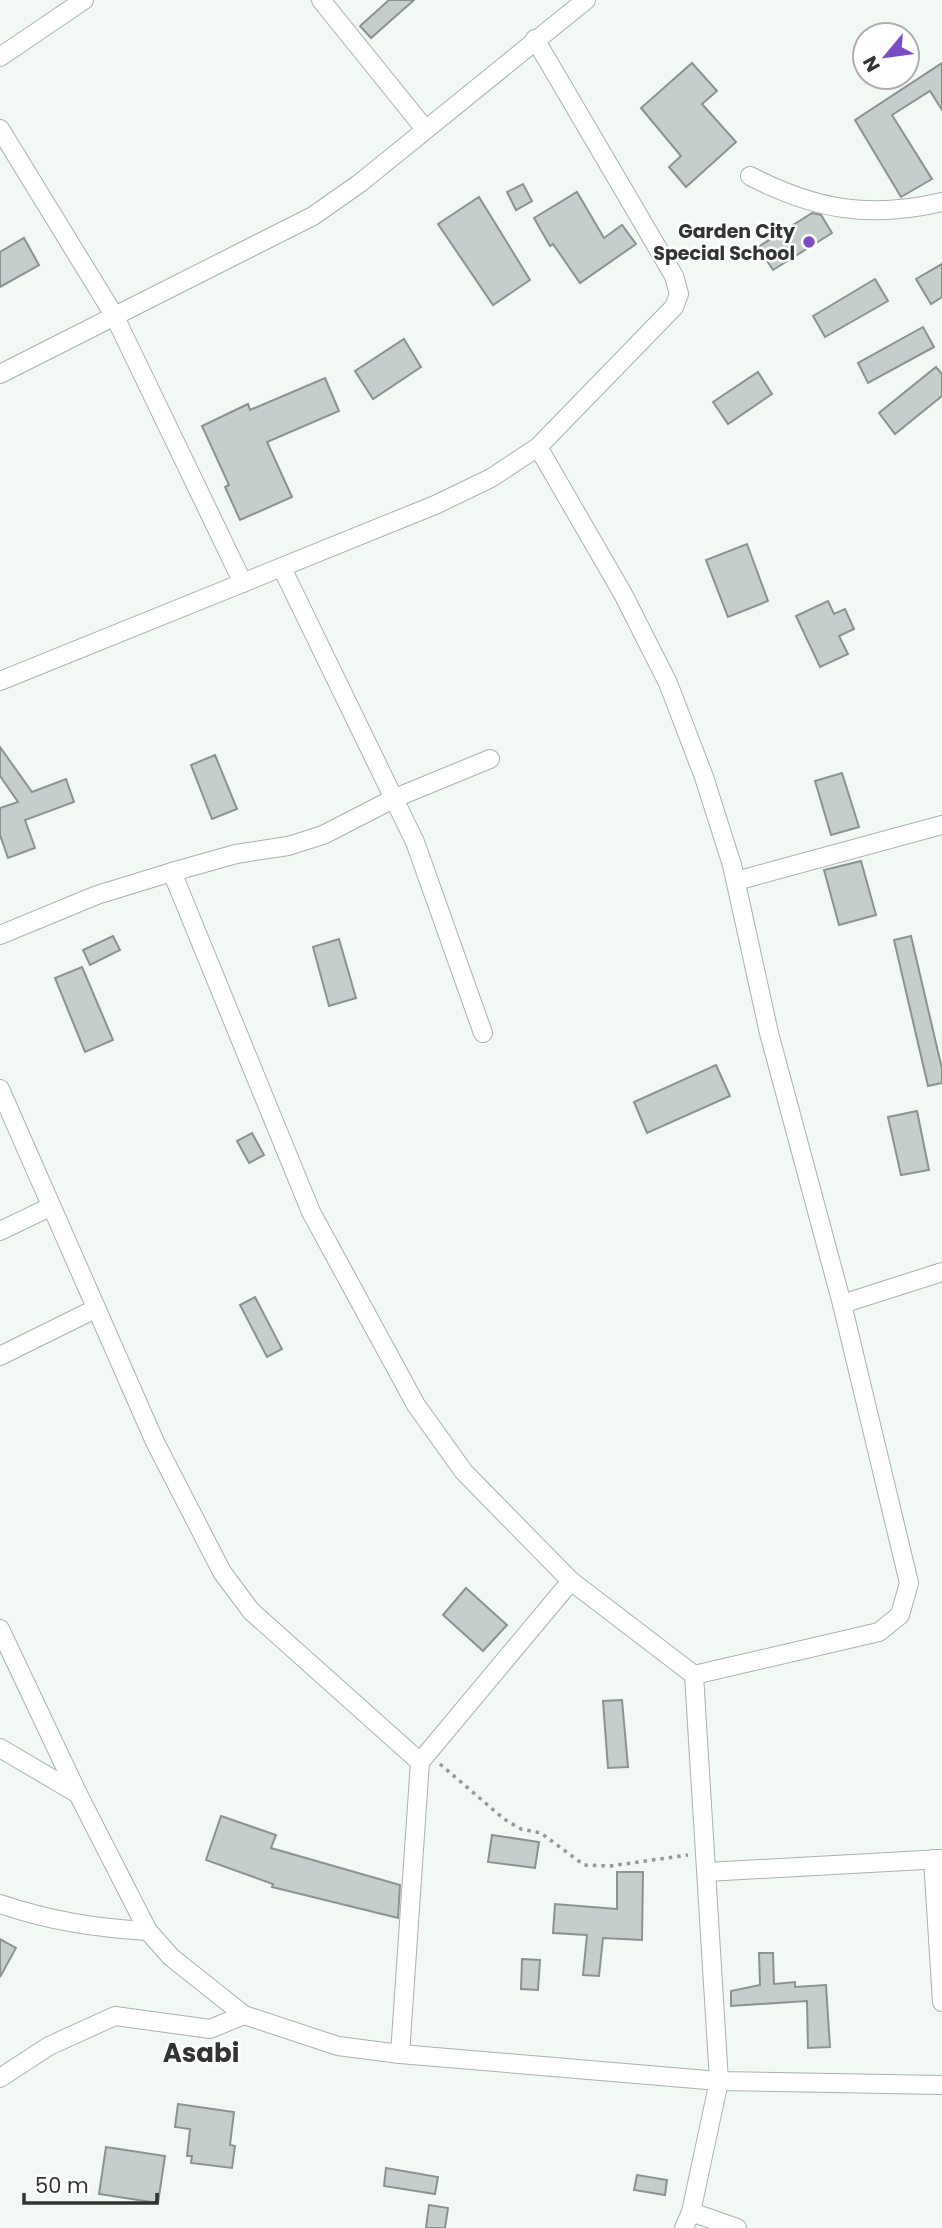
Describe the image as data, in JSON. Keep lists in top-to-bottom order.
{
  "districts": ["Asabi"],
  "places": ["Garden City Special School"],
  "scale_bar": "50 m",
  "north": "bottom left"
}
